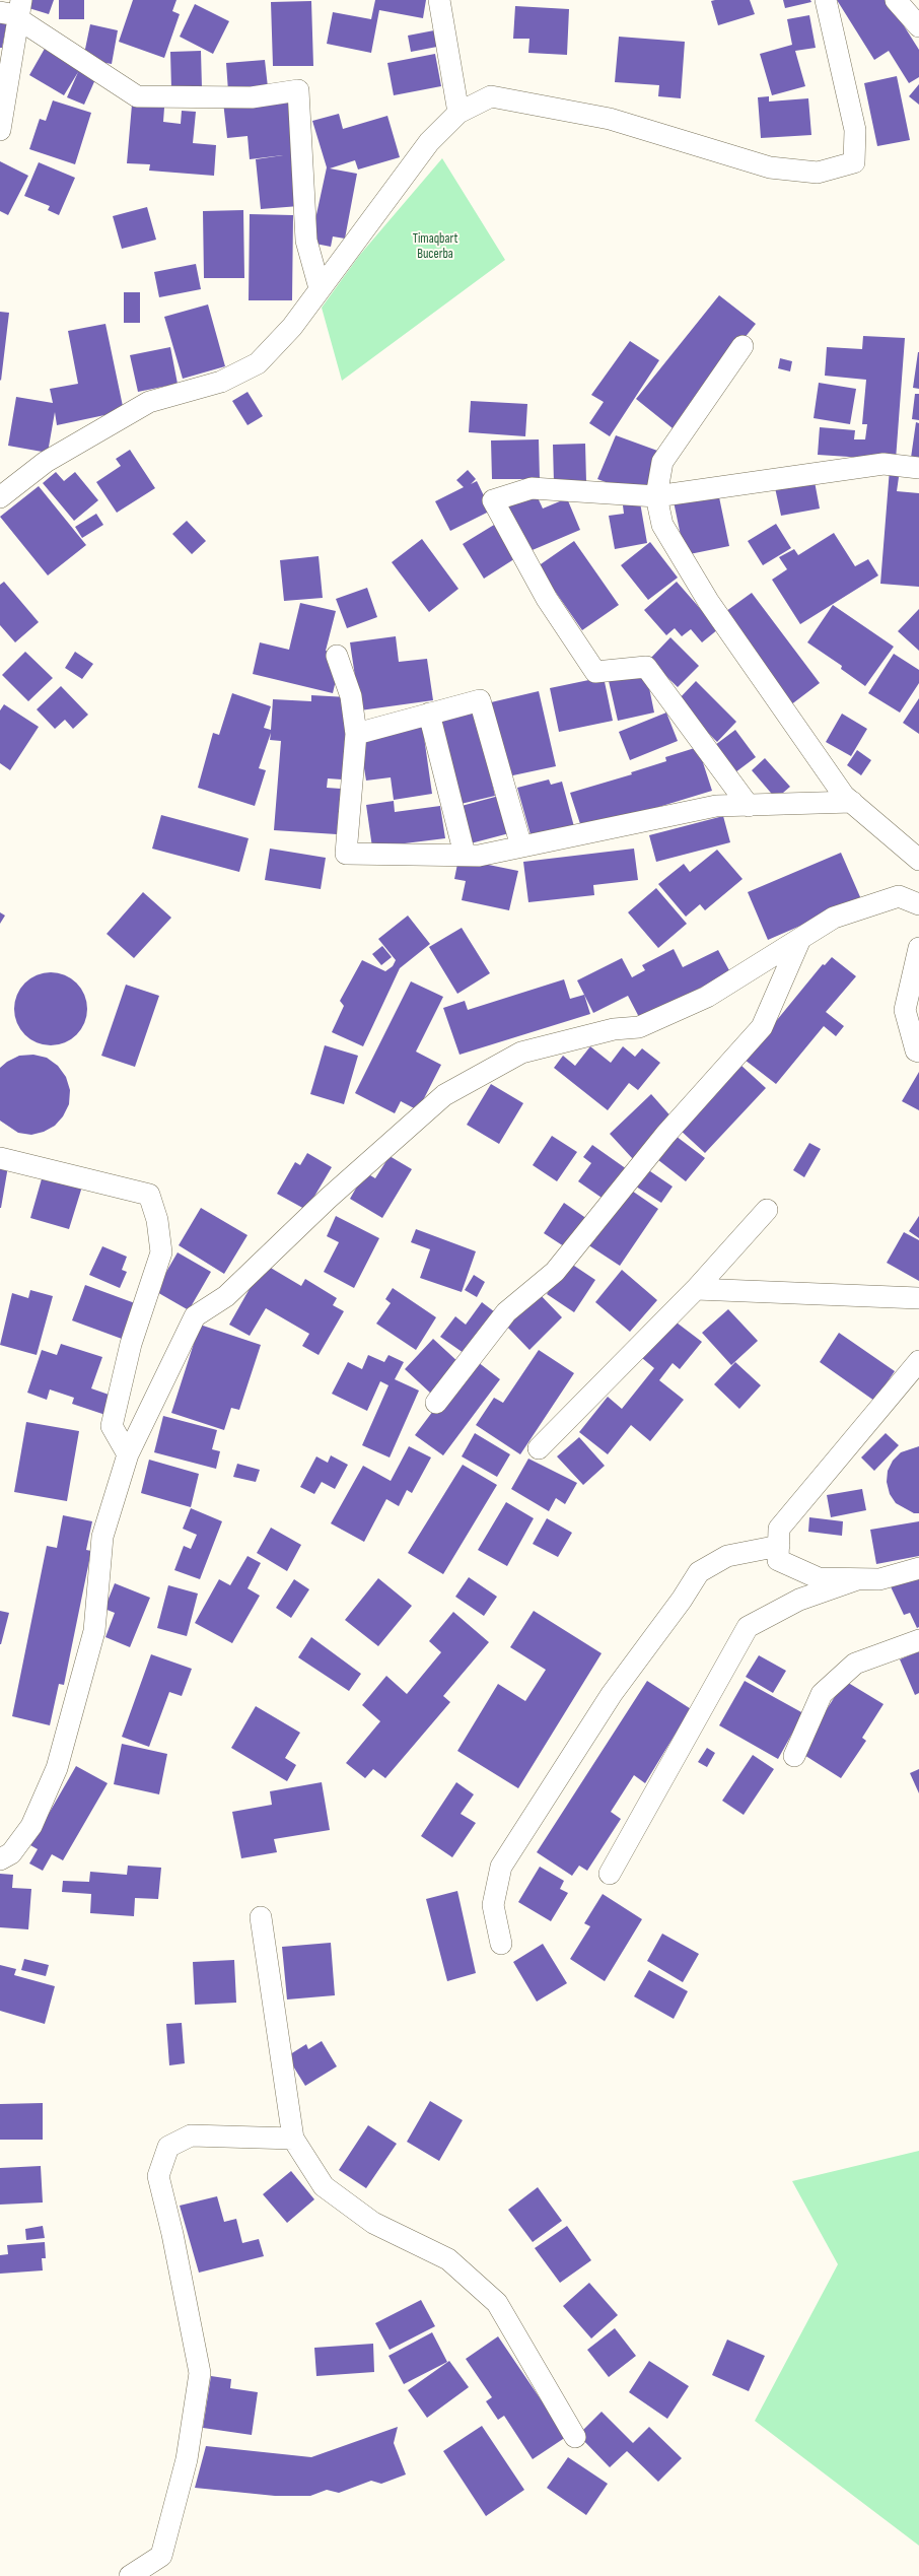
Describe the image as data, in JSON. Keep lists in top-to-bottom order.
{
  "parks": ["Timaqbart Bucerba"]
}
